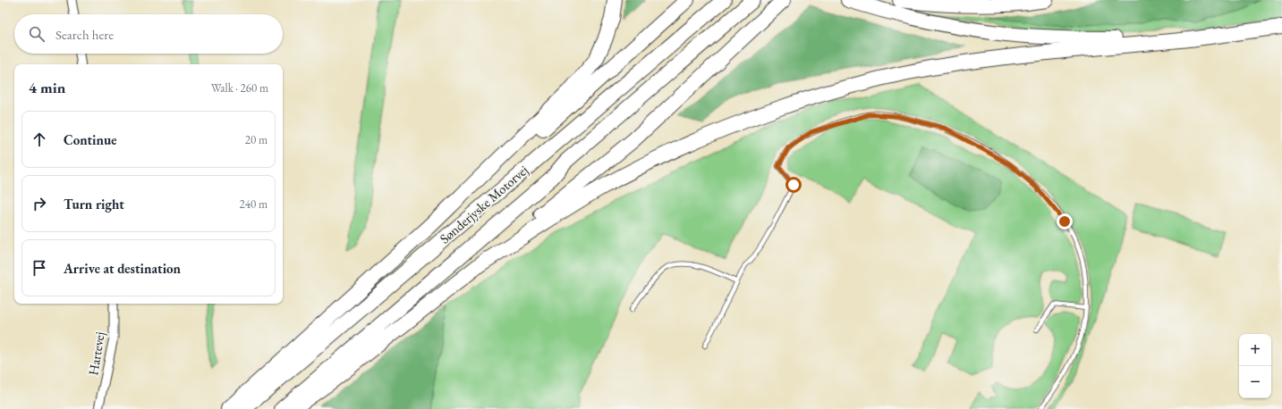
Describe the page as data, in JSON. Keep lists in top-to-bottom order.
{
  "streets": {
    "highway": ["Sønderjyske Motorvej"],
    "street": ["Hartevej"]
  },
  "page": {
    "search": "Search here",
    "heading": ["4 min", "Walk · 260 m"],
    "list": [
      ["Continue", "20 m"],
      ["Turn right", "240 m"],
      "Arrive at destination"
    ],
    "map_buttons": ["+", "−"]
  }
}
